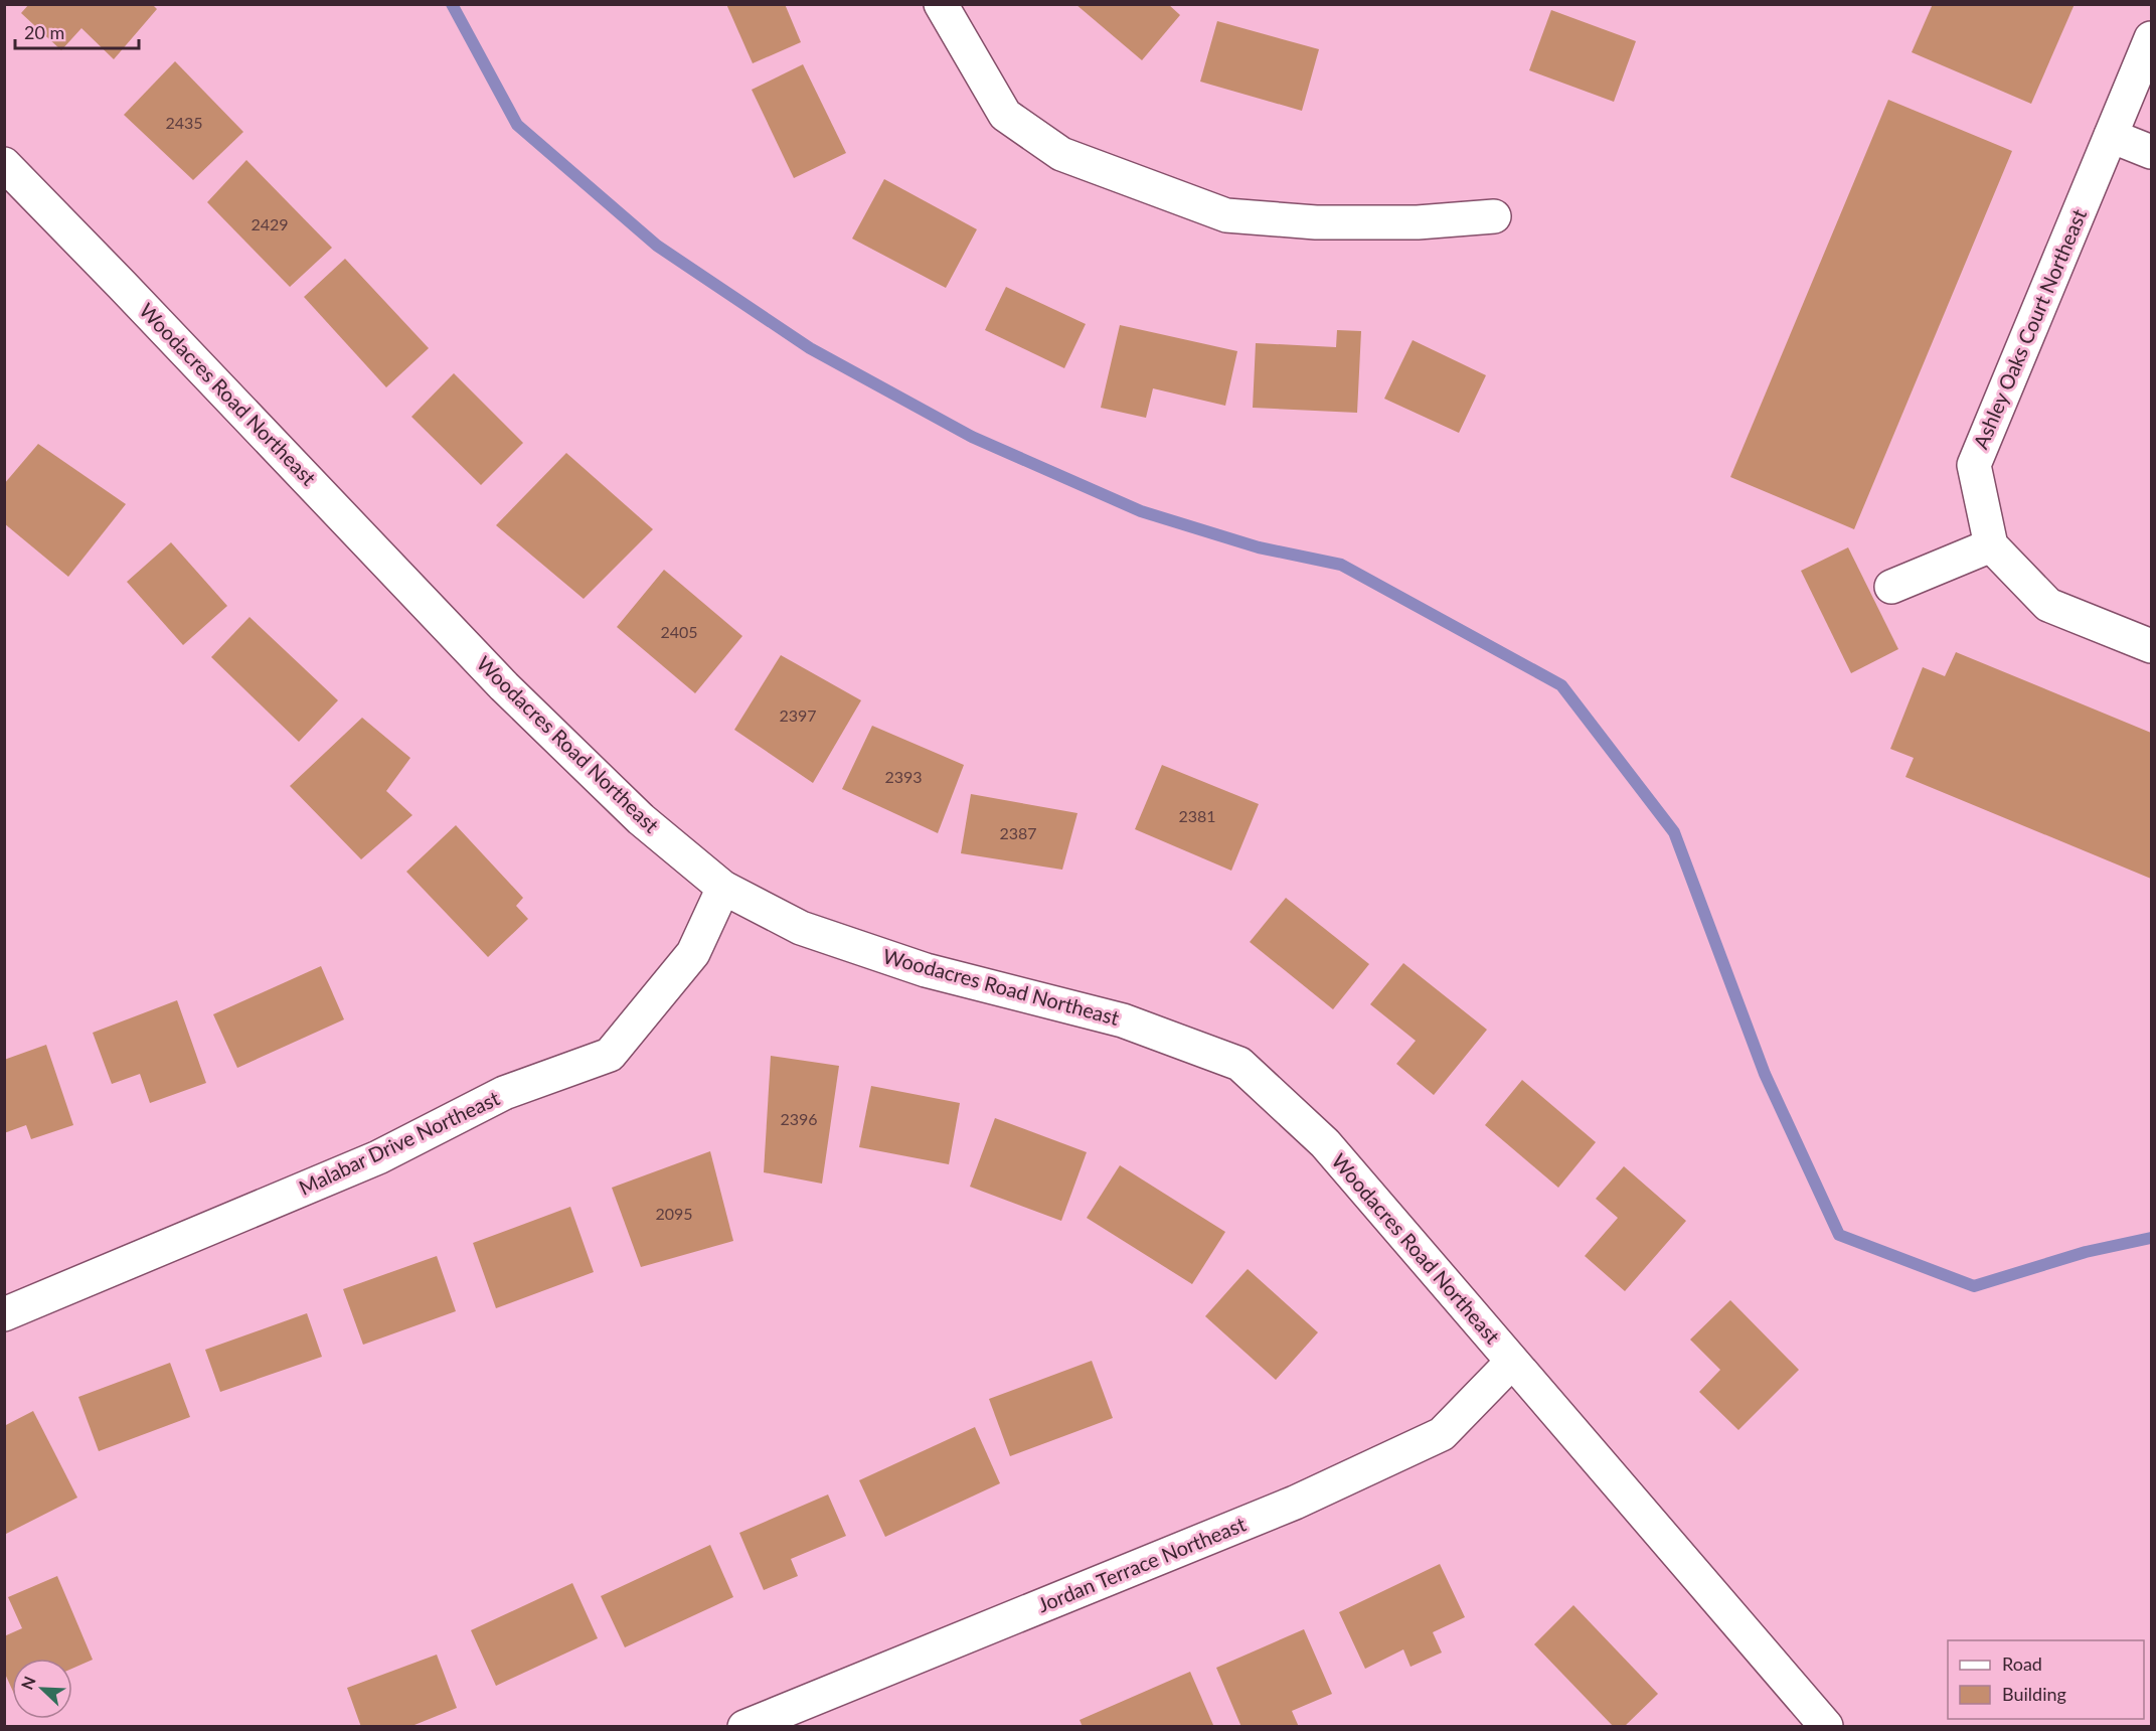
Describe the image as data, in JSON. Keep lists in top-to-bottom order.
{
  "streets": {
    "street": [
      "Ashley Oaks Court Northeast",
      "Woodacres Road Northeast",
      "Malabar Drive Northeast",
      "Jordan Terrace Northeast"
    ]
  },
  "crossings": [
    ["Woodacres Road Northeast", "Malabar Drive Northeast"],
    ["Woodacres Road Northeast", "Jordan Terrace Northeast"]
  ],
  "house_numbers": [
    "2435",
    "2429",
    "2405",
    "2397",
    "2393",
    "2381",
    "2387",
    "2396",
    "2095"
  ],
  "legend": ["Road", "Building"],
  "scale_bar": "20 m",
  "north": "top left"
}
